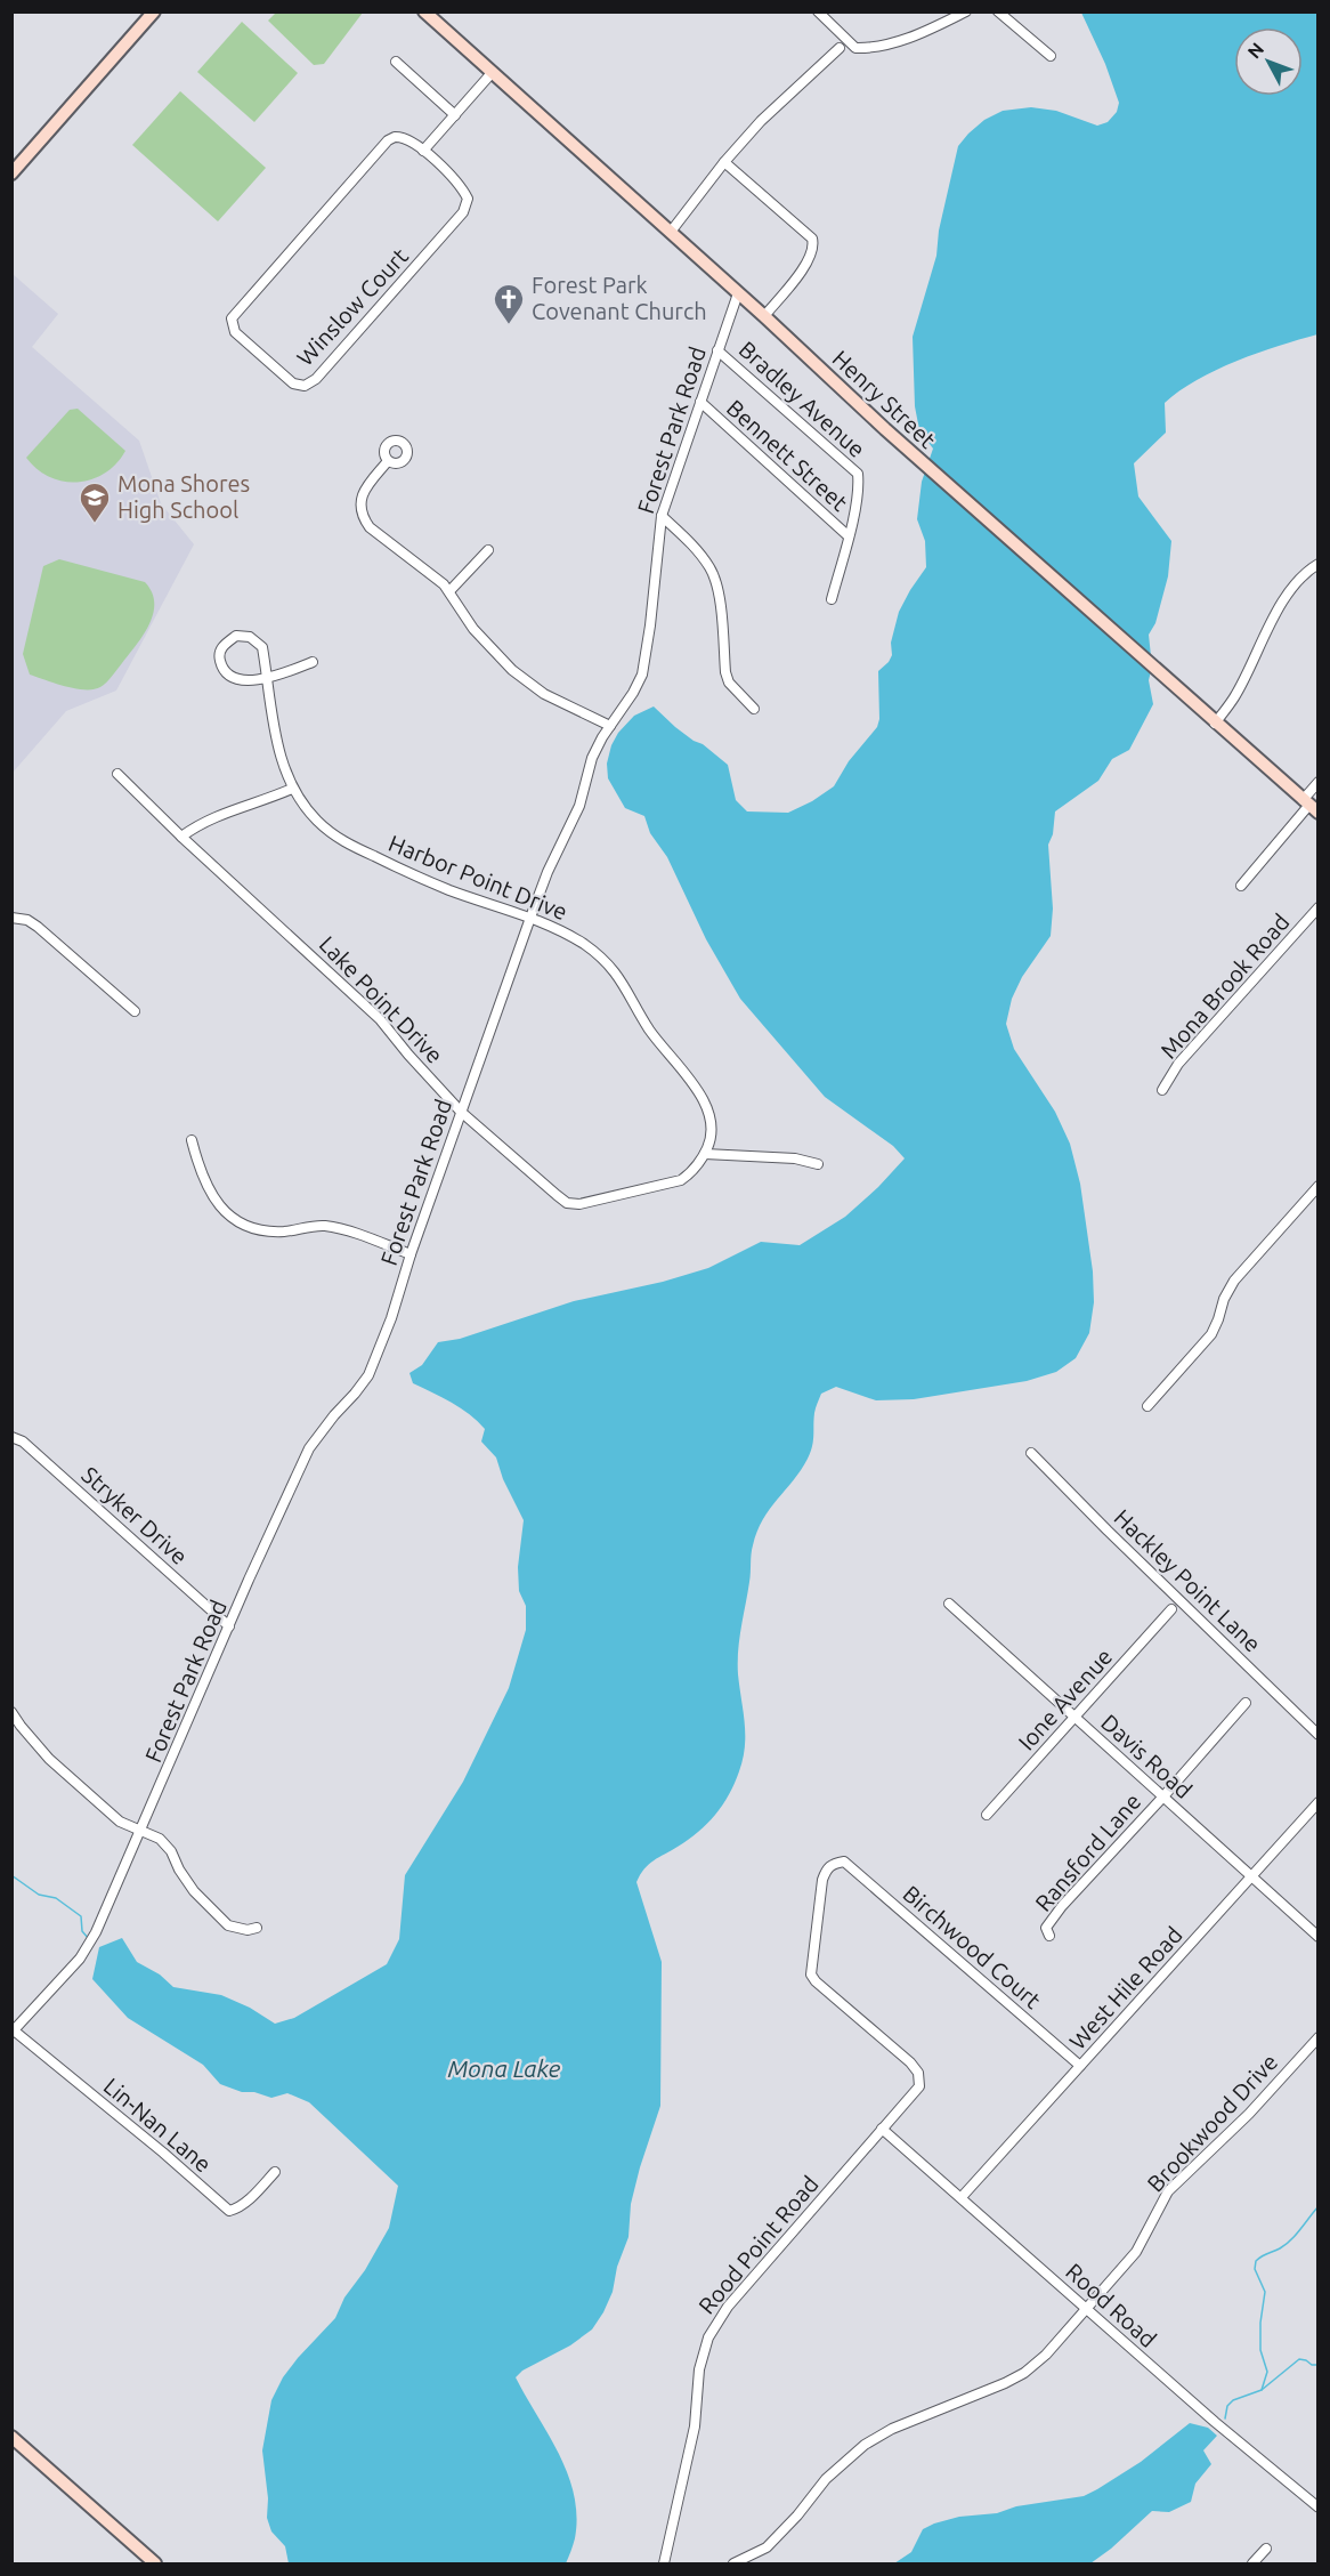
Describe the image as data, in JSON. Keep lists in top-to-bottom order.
{
  "streets": {
    "street": [
      "Winslow Court",
      "Bradley Avenue",
      "Henry Street",
      "Forest Park Road",
      "Bennett Street",
      "Harbor Point Drive",
      "Mona Brook Road",
      "Lake Point Drive",
      "Stryker Drive",
      "Hackley Point Lane",
      "Ione Avenue",
      "Davis Road",
      "Ransford Lane",
      "Birchwood Court",
      "West Hile Road",
      "Brookwood Drive",
      "Lin-Nan Lane",
      "Rood Point Road",
      "Rood Road"
    ]
  },
  "crossings": [
    ["Bradley Avenue", "Forest Park Road"],
    ["Bradley Avenue", "Bennett Street"],
    ["Henry Street", "Forest Park Road"],
    ["Forest Park Road", "Bennett Street"],
    ["Forest Park Road", "Harbor Point Drive"],
    ["Forest Park Road", "Lake Point Drive"],
    ["Forest Park Road", "Stryker Drive"],
    ["Forest Park Road", "Lin-Nan Lane"],
    ["Harbor Point Drive", "Lake Point Drive"],
    ["Ione Avenue", "Davis Road"],
    ["Davis Road", "Ransford Lane"],
    ["Davis Road", "West Hile Road"],
    ["Birchwood Court", "West Hile Road"],
    ["Birchwood Court", "Rood Point Road"],
    ["West Hile Road", "Rood Road"],
    ["Brookwood Drive", "Rood Road"],
    ["Rood Point Road", "Rood Road"]
  ],
  "water": ["Mona Lake"],
  "places": {
    "church": ["Forest Park Covenant Church"],
    "school or university": ["Mona Shores High School"]
  },
  "north": "top left"
}
